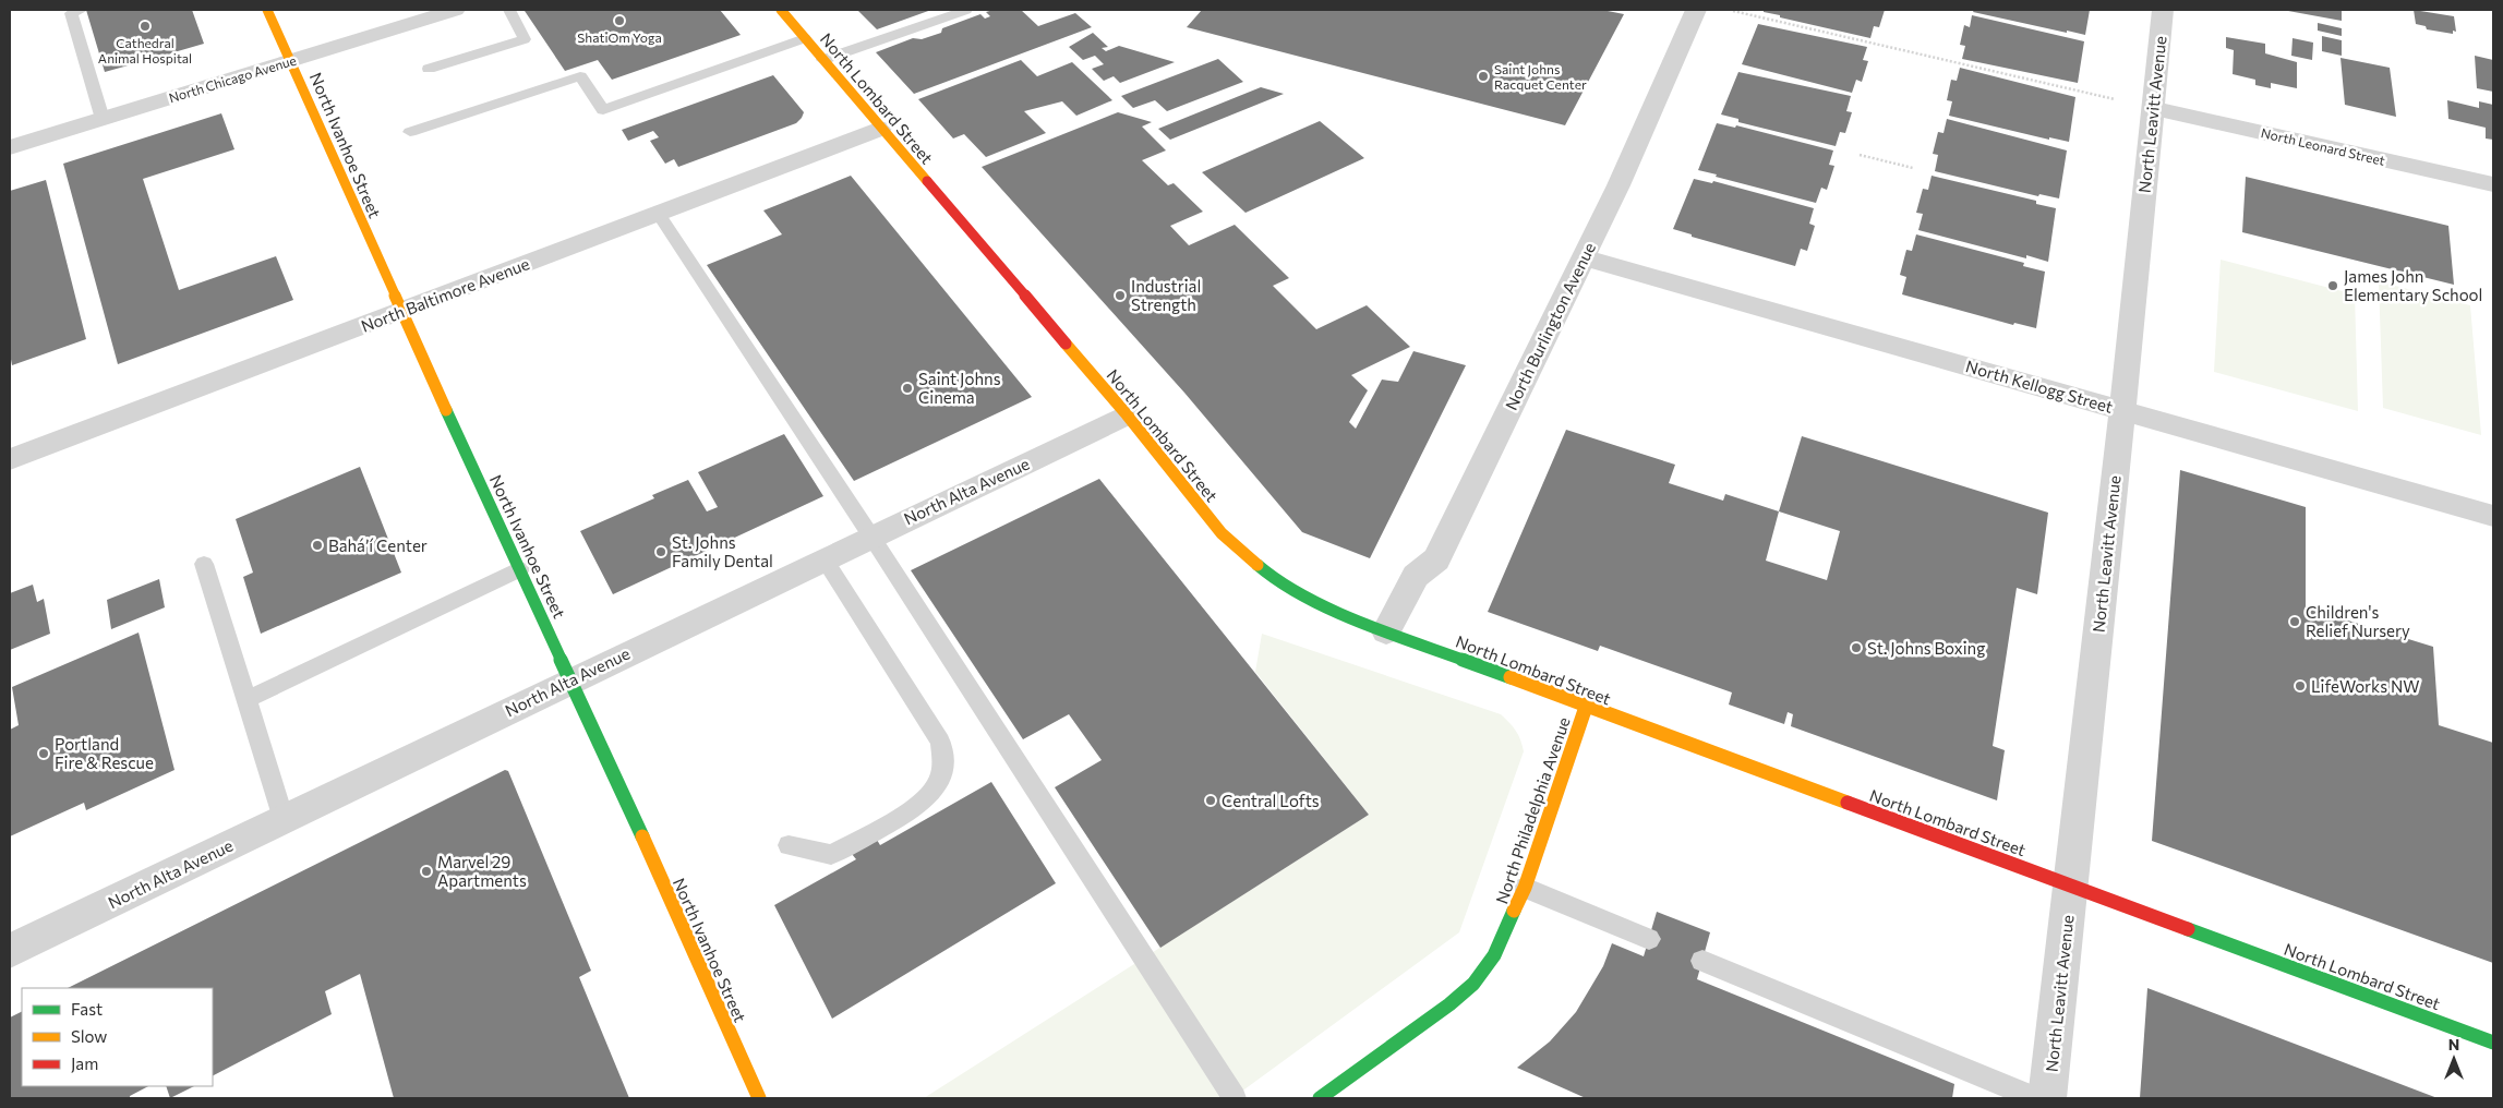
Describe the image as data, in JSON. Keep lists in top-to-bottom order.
{
  "streets": {
    "street": [
      "North Chicago Avenue",
      "North Lombard Street",
      "North Leavitt Avenue",
      "North Ivanhoe Street",
      "North Leonard Street",
      "North Baltimore Avenue",
      "North Burlington Avenue",
      "North Kellogg Street",
      "North Alta Avenue",
      "North Philadelphia Avenue"
    ]
  },
  "crossings": [
    ["North Chicago Avenue", "North Ivanhoe Street"],
    ["North Lombard Street", "North Leavitt Avenue"],
    ["North Lombard Street", "North Baltimore Avenue"],
    ["North Lombard Street", "North Burlington Avenue"],
    ["North Lombard Street", "North Alta Avenue"],
    ["North Lombard Street", "North Philadelphia Avenue"],
    ["North Leavitt Avenue", "North Leonard Street"],
    ["North Leavitt Avenue", "North Kellogg Street"],
    ["North Ivanhoe Street", "North Baltimore Avenue"],
    ["North Ivanhoe Street", "North Alta Avenue"],
    ["North Burlington Avenue", "North Kellogg Street"]
  ],
  "places": [
    "ShatiOm Yoga",
    "Cathedral Animal Hospital",
    "Saint Johns Racquet Center",
    "James John Elementary School",
    "Industrial Strength",
    "Saint Johns Cinema",
    "Bahá’í Center",
    "St. Johns Family Dental",
    "Children's Relief Nursery",
    "St. Johns Boxing",
    "LifeWorks NW",
    "Portland Fire & Rescue",
    "Central Lofts",
    "Marvel 29 Apartments"
  ],
  "legend": ["Fast", "Slow", "Jam"],
  "north": "top"
}
